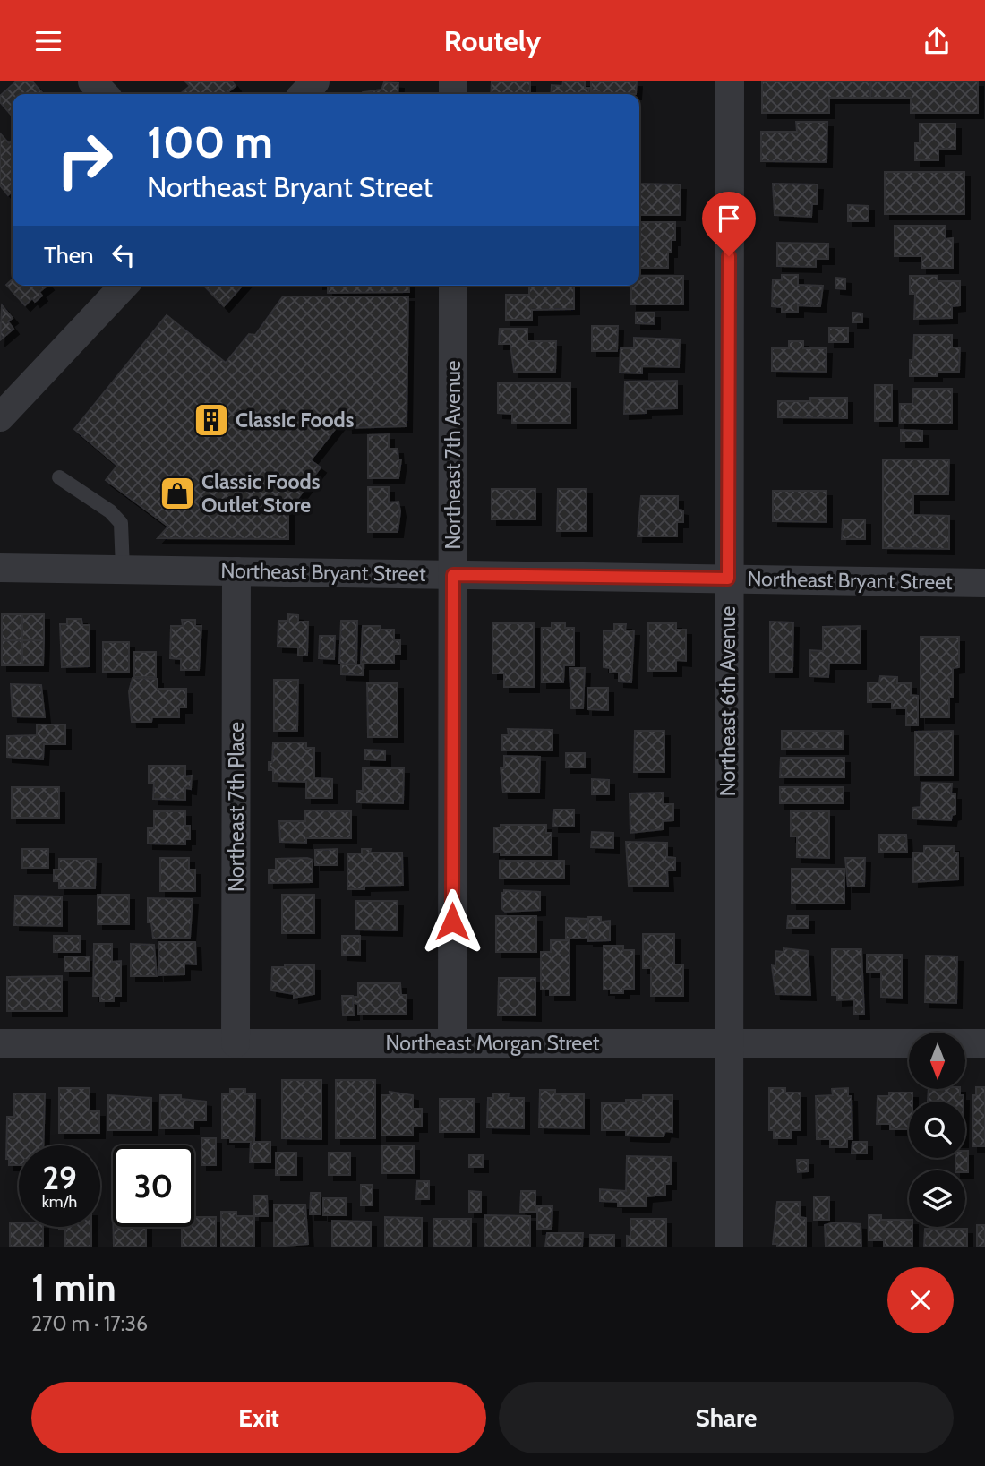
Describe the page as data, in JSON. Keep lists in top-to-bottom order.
{
  "streets": {
    "street": [
      "Northeast 7th Avenue",
      "Northeast Bryant Street",
      "Northeast 6th Avenue",
      "Northeast 7th Place",
      "Northeast Morgan Street"
    ]
  },
  "crossings": [
    ["Northeast 7th Avenue", "Northeast Bryant Street"],
    ["Northeast 7th Avenue", "Northeast Morgan Street"],
    ["Northeast Bryant Street", "Northeast 6th Avenue"],
    ["Northeast Bryant Street", "Northeast 7th Place"],
    ["Northeast 6th Avenue", "Northeast Morgan Street"],
    ["Northeast 7th Place", "Northeast Morgan Street"]
  ],
  "places": {
    "building": ["Classic Foods"],
    "shop": ["Classic Foods Outlet Store"]
  },
  "north": "bottom",
  "page": {
    "header": "Routely",
    "turn": ["100 m", "Northeast Bryant Street"],
    "then": "Then",
    "speed": "29 km/h",
    "limit": "30",
    "heading": ["1 min", "270 m · 17:36"],
    "buttons": ["Exit", "Share"]
  }
}
